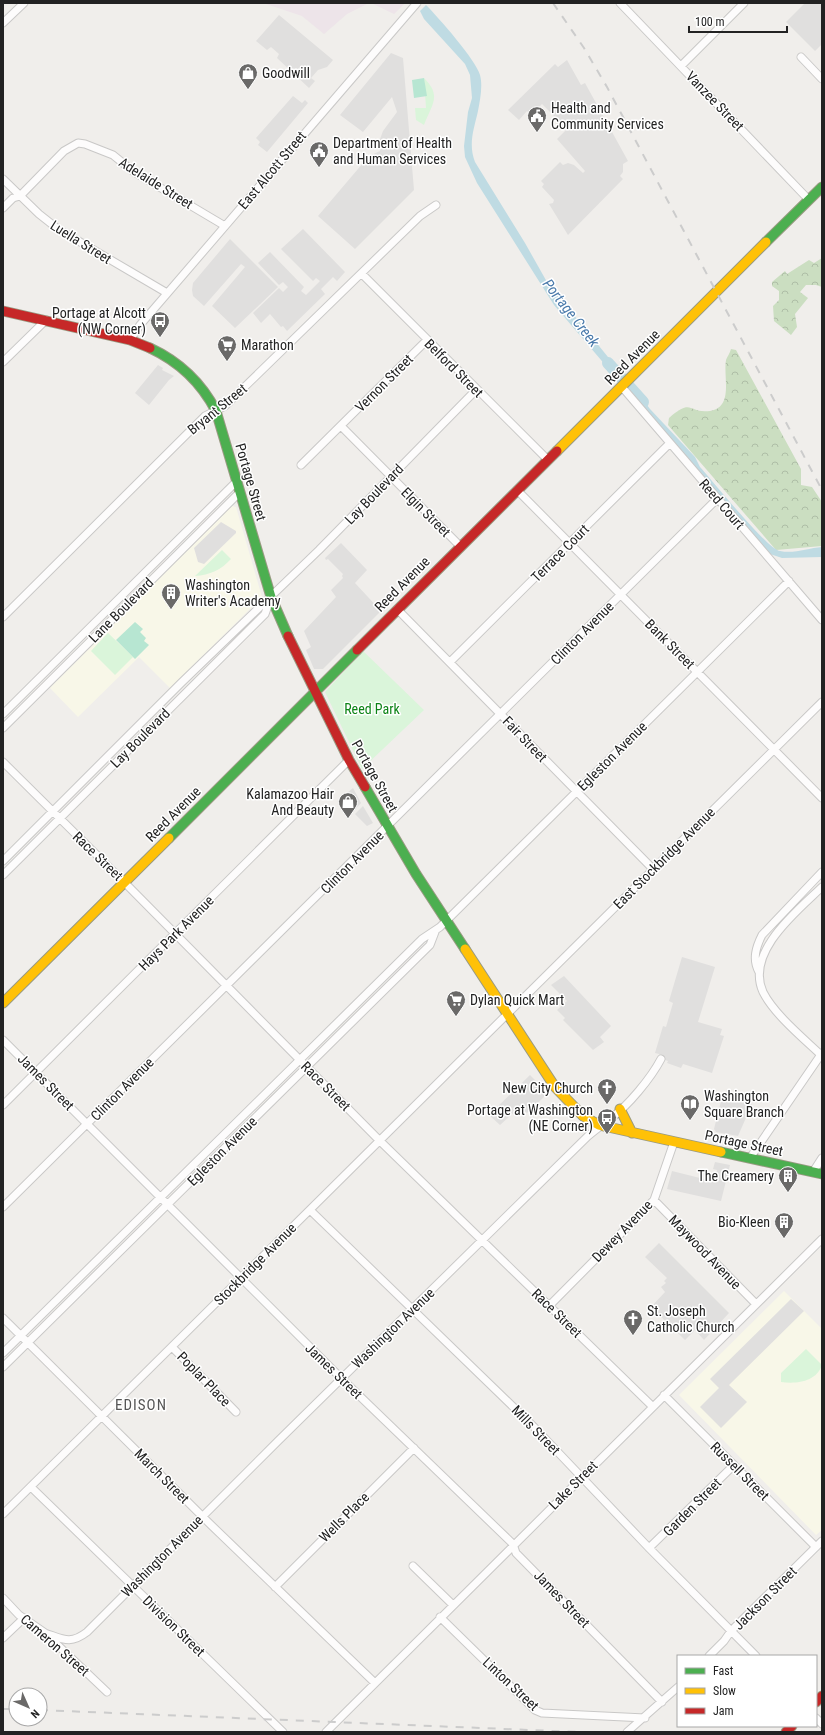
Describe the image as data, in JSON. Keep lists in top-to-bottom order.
{
  "streets": {
    "main road": ["Reed Avenue", "Portage Street"],
    "street": [
      "Vanzee Street",
      "East Alcott Street",
      "Adelaide Street",
      "Luella Street",
      "Belford Street",
      "Vernon Street",
      "Bryant Street",
      "Lay Boulevard",
      "Reed Court",
      "Elgin Street",
      "Terrace Court",
      "Lane Boulevard",
      "Clinton Avenue",
      "Bank Street",
      "Fair Street",
      "Egleston Avenue",
      "Race Street",
      "East Stockbridge Avenue",
      "Hays Park Avenue",
      "James Street",
      "Dewey Avenue",
      "Maywood Avenue",
      "Stockbridge Avenue",
      "Washington Avenue",
      "Poplar Place",
      "Mills Street",
      "Russell Street",
      "March Street",
      "Lake Street",
      "Garden Street",
      "Wells Place",
      "Jackson Street",
      "Division Street",
      "Cameron Street",
      "Linton Street"
    ]
  },
  "crossings": [
    ["Vanzee Street", "Reed Avenue"],
    ["East Alcott Street", "Adelaide Street"],
    ["East Alcott Street", "Luella Street"],
    ["East Alcott Street", "Portage Street"],
    ["Adelaide Street", "Luella Street"],
    ["Reed Avenue", "Belford Street"],
    ["Reed Avenue", "Portage Street"],
    ["Reed Avenue", "Reed Court"],
    ["Reed Avenue", "Elgin Street"],
    ["Reed Avenue", "Bank Street"],
    ["Reed Avenue", "Fair Street"],
    ["Reed Avenue", "Race Street"],
    ["Belford Street", "Vernon Street"],
    ["Belford Street", "Bryant Street"],
    ["Belford Street", "Lay Boulevard"],
    ["Vernon Street", "Elgin Street"],
    ["Bryant Street", "Portage Street"],
    ["Portage Street", "Lay Boulevard"],
    ["Portage Street", "Lane Boulevard"],
    ["Portage Street", "Clinton Avenue"],
    ["Portage Street", "Egleston Avenue"],
    ["Portage Street", "East Stockbridge Avenue"],
    ["Portage Street", "Hays Park Avenue"],
    ["Portage Street", "Dewey Avenue"],
    ["Portage Street", "Stockbridge Avenue"],
    ["Portage Street", "Washington Avenue"],
    ["Lay Boulevard", "Elgin Street"],
    ["Lay Boulevard", "Race Street"],
    ["Reed Court", "Terrace Court"],
    ["Reed Court", "Clinton Avenue"],
    ["Reed Court", "Egleston Avenue"],
    ["Terrace Court", "Bank Street"],
    ["Terrace Court", "Fair Street"],
    ["Clinton Avenue", "Bank Street"],
    ["Clinton Avenue", "Fair Street"],
    ["Clinton Avenue", "Race Street"],
    ["Clinton Avenue", "James Street"],
    ["Bank Street", "Egleston Avenue"],
    ["Bank Street", "East Stockbridge Avenue"],
    ["Fair Street", "Egleston Avenue"],
    ["Fair Street", "East Stockbridge Avenue"],
    ["Egleston Avenue", "Race Street"],
    ["Egleston Avenue", "James Street"],
    ["Egleston Avenue", "March Street"],
    ["Race Street", "Hays Park Avenue"],
    ["Race Street", "Dewey Avenue"],
    ["Race Street", "Stockbridge Avenue"],
    ["Race Street", "Washington Avenue"],
    ["Race Street", "Lake Street"],
    ["East Stockbridge Avenue", "Stockbridge Avenue"],
    ["Hays Park Avenue", "James Street"],
    ["James Street", "Stockbridge Avenue"],
    ["James Street", "Washington Avenue"],
    ["James Street", "Lake Street"],
    ["James Street", "Wells Place"],
    ["Dewey Avenue", "Maywood Avenue"],
    ["Maywood Avenue", "Lake Street"],
    ["Stockbridge Avenue", "Poplar Place"],
    ["Stockbridge Avenue", "Mills Street"],
    ["Stockbridge Avenue", "March Street"],
    ["Stockbridge Avenue", "Division Street"],
    ["Washington Avenue", "Mills Street"],
    ["Washington Avenue", "March Street"],
    ["Washington Avenue", "Division Street"],
    ["Washington Avenue", "Cameron Street"],
    ["Mills Street", "Lake Street"],
    ["Mills Street", "Garden Street"],
    ["Mills Street", "Jackson Street"],
    ["Russell Street", "Lake Street"],
    ["Russell Street", "Garden Street"],
    ["Russell Street", "Jackson Street"],
    ["March Street", "Lake Street"],
    ["March Street", "Wells Place"],
    ["Lake Street", "Linton Street"]
  ],
  "districts": ["EDISON"],
  "water": ["Portage Creek"],
  "parks": ["Reed Park"],
  "places": {
    "shop": ["Goodwill", "Kalamazoo Hair And Beauty"],
    "public building": ["Health and Community Services", "Department of Health and Human Services"],
    "bus stop": ["Portage at Alcott (NW Corner)", "Portage at Washington (NE Corner)"],
    "supermarket": ["Marathon", "Dylan Quick Mart"],
    "building": ["Washington Writer's Academy", "The Creamery", "Bio-Kleen"],
    "church": ["New City Church", "St. Joseph Catholic Church"],
    "library": ["Washington Square Branch"]
  },
  "legend": ["Fast", "Slow", "Jam"],
  "scale_bar": "100 m",
  "north": "bottom right"
}
